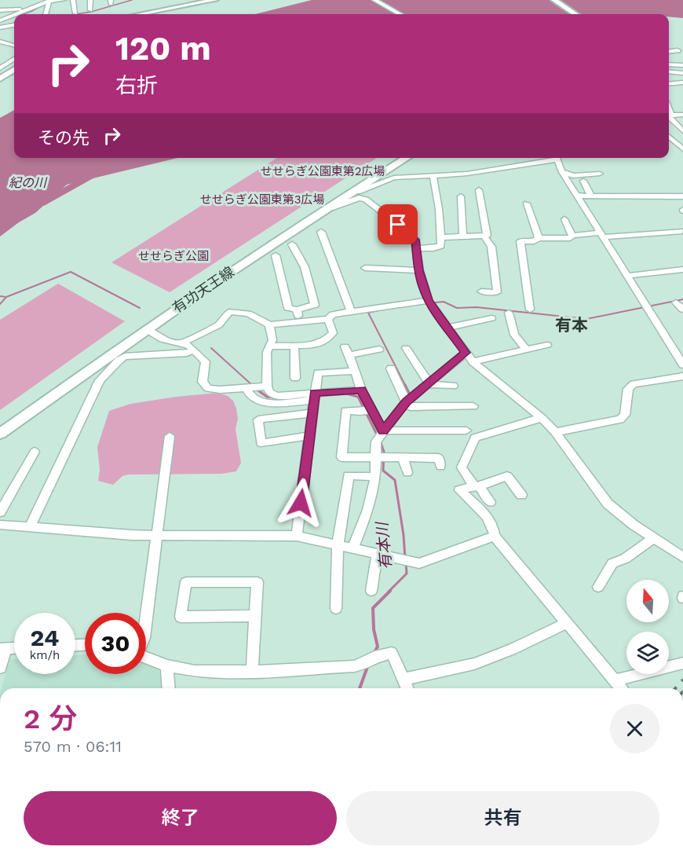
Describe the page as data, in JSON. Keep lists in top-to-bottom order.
{
  "streets": {
    "main road": ["有功天王線"]
  },
  "districts": ["有本"],
  "water": ["紀の川", "有本川"],
  "parks": ["せせらぎ公園東第2広場", "せせらぎ公園東第3広場", "せせらぎ公園"],
  "north": "top",
  "page": {
    "turn": ["120 m", "右折"],
    "then": "その先",
    "speed": "24 km/h",
    "limit": "30",
    "heading": ["2 分", "570 m · 06:11"],
    "buttons": ["終了", "共有"]
  }
}
